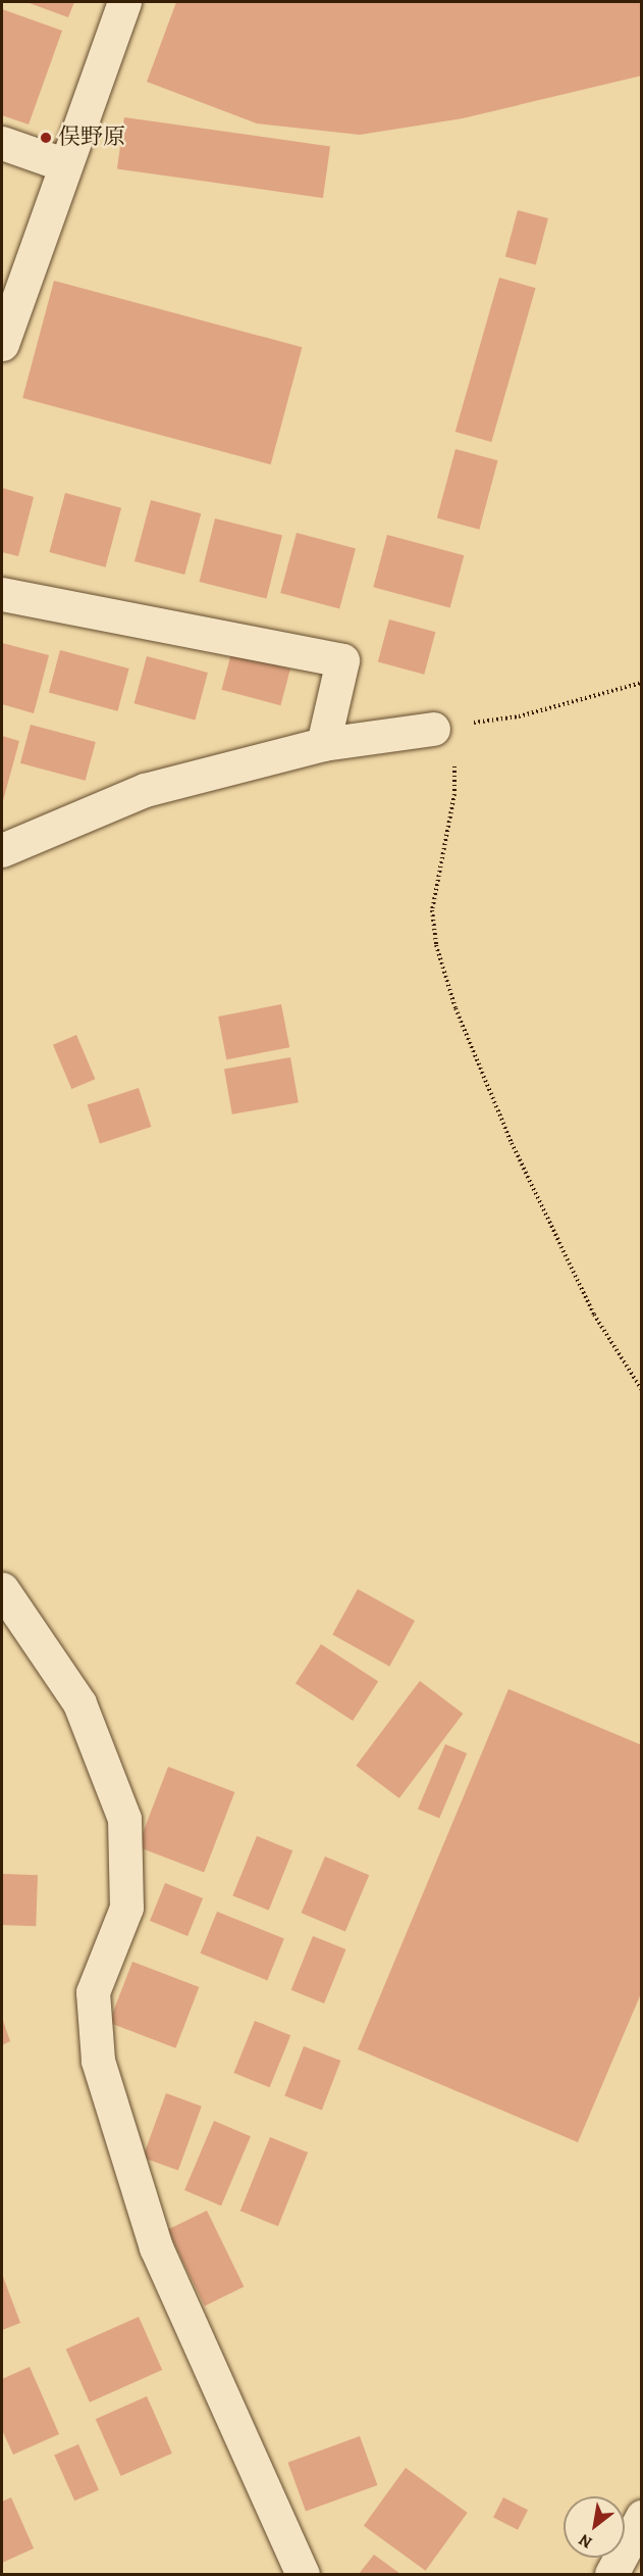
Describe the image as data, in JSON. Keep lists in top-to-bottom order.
{
  "places": ["俣野原"],
  "north": "bottom left"
}
